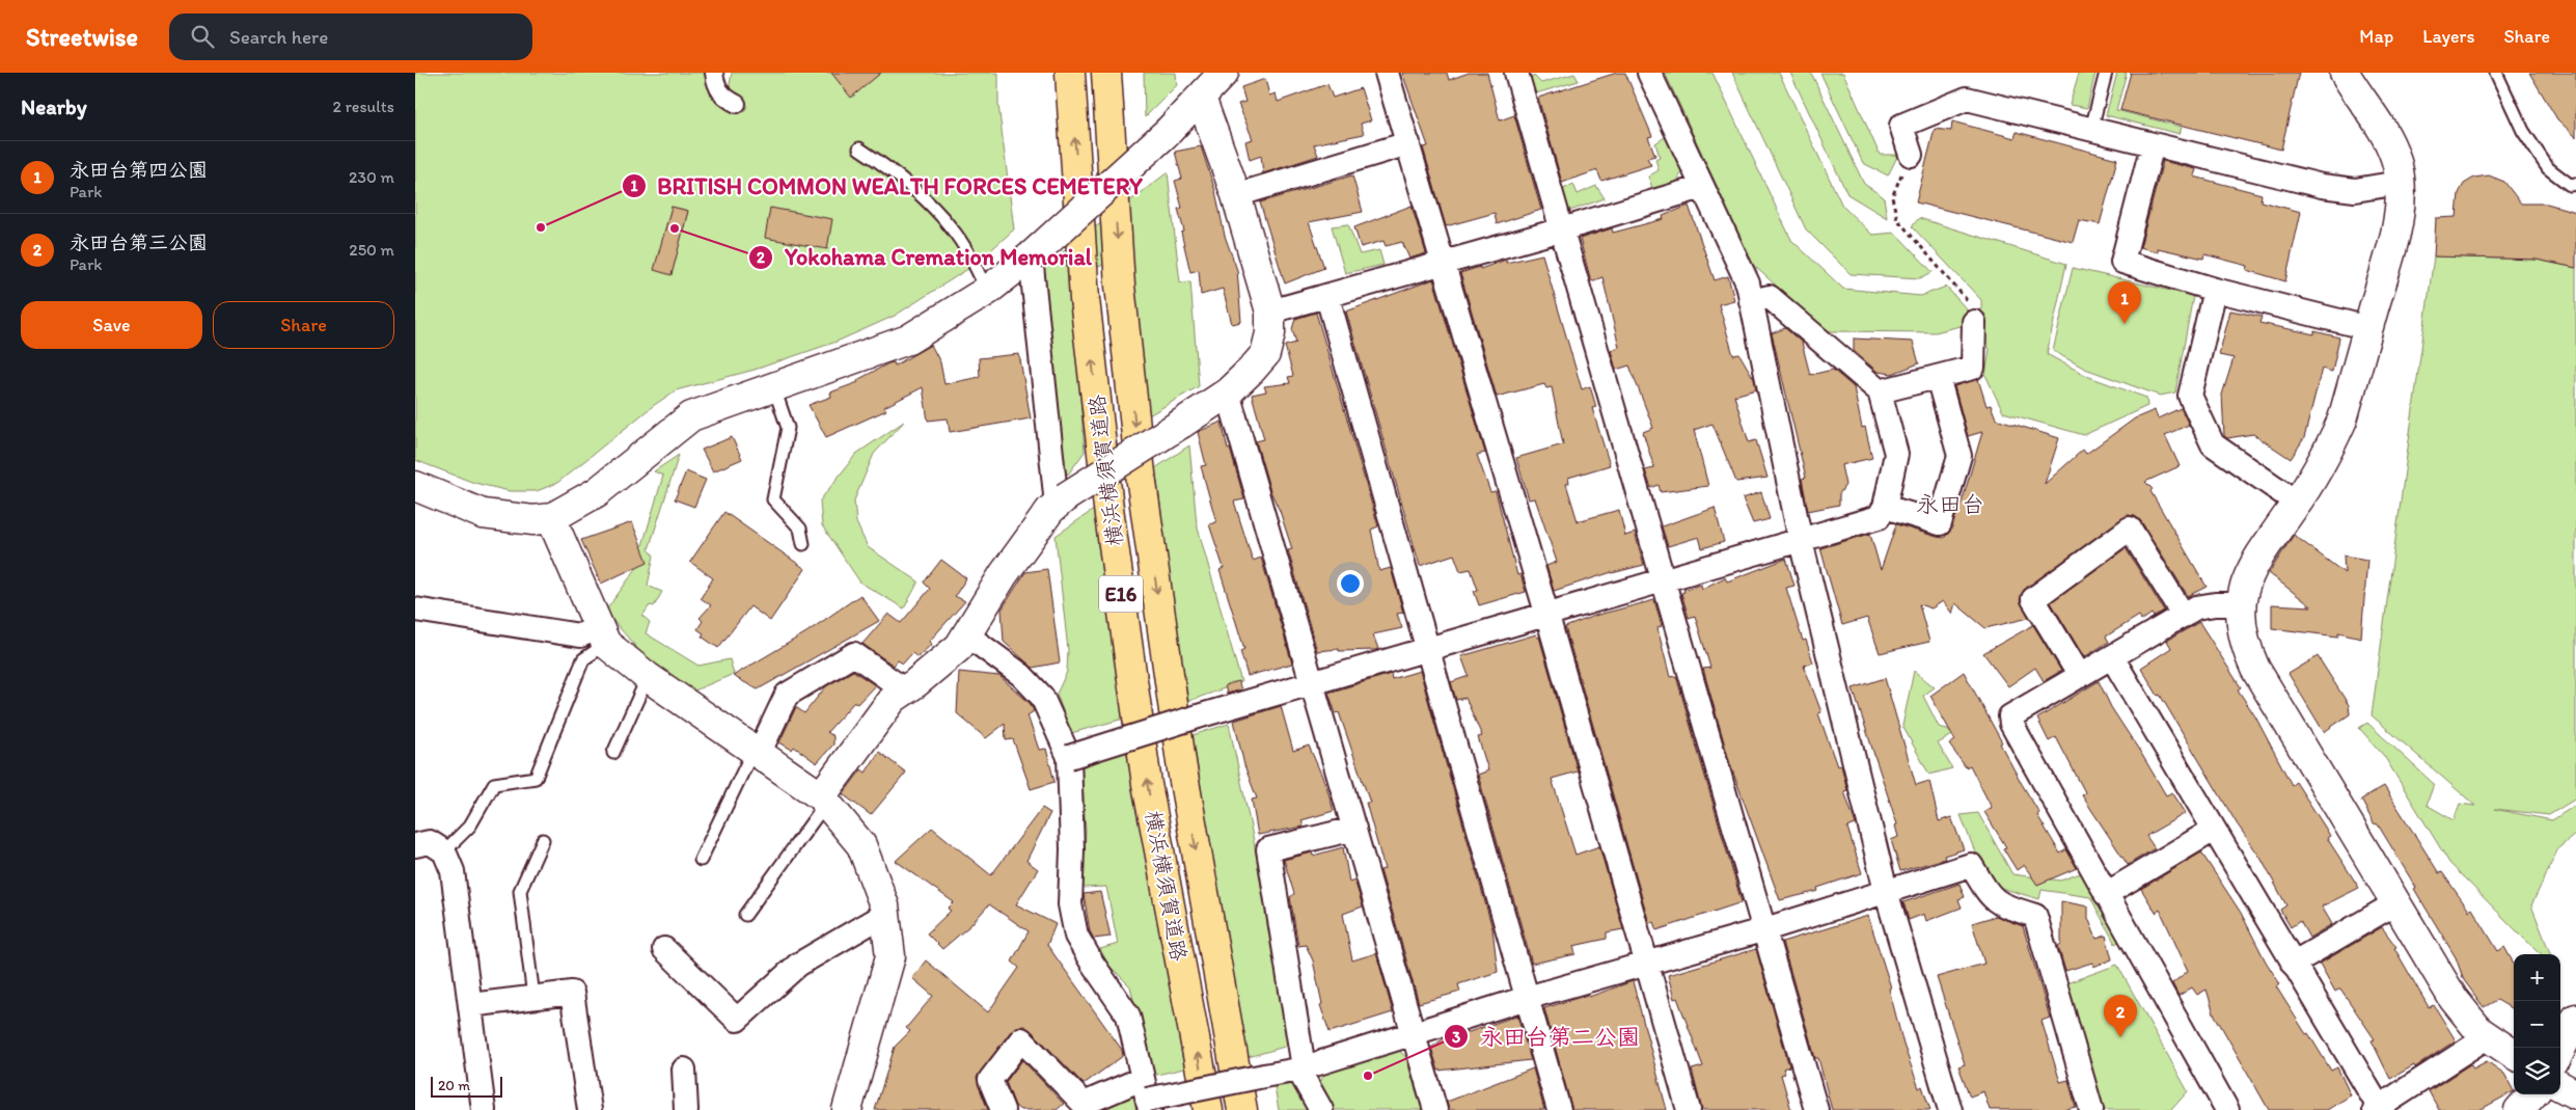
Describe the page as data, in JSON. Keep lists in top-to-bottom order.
{
  "streets": {
    "highway": ["横浜横須賀道路", "E16"]
  },
  "districts": ["永田台"],
  "places": ["BRITISH COMMON WEALTH FORCES CEMETERY", "Yokohama Cremation Memorial", "永田台第二公園"],
  "scale_bar": "20 m",
  "page": {
    "header": "Streetwise",
    "search": "Search here",
    "nav": ["Map", "Layers", "Share"],
    "heading": ["Nearby", "2 results"],
    "list": [
      {
        "mark": "1",
        "name": "永田台第四公園",
        "note": "Park",
        "value": "230 m"
      },
      {
        "mark": "2",
        "name": "永田台第三公園",
        "note": "Park",
        "value": "250 m"
      }
    ],
    "pins": ["1", "2"],
    "buttons": ["Save", "Share"],
    "map_buttons": ["+", "−"],
    "scale": "20 m"
  }
}
